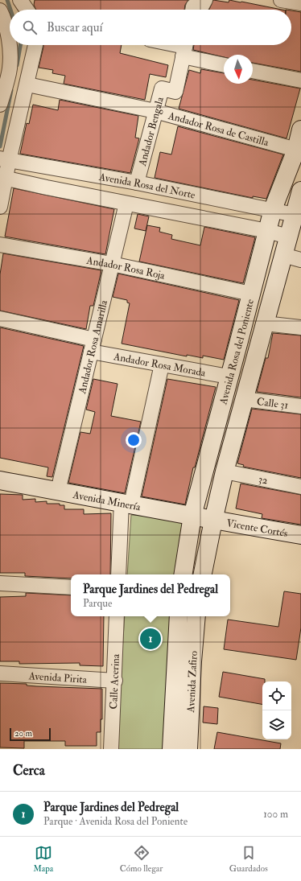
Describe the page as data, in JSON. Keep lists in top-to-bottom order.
{
  "streets": {
    "street": [
      "Andador Rosa de Castilla",
      "Andador Bengala",
      "Avenida Rosa del Norte",
      "Andador Rosa Roja",
      "Andador Rosa Amarilla",
      "Avenida Rosa del Poniente",
      "Andador Rosa Morada",
      "Calle 31",
      "32",
      "Avenida Minería",
      "Vicente Cortés",
      "Avenida Pirita",
      "Calle Acerina",
      "Avenida Zafiro"
    ]
  },
  "crossings": [
    ["Andador Rosa de Castilla", "Andador Bengala"],
    ["Andador Rosa de Castilla", "Avenida Rosa del Poniente"],
    ["Andador Bengala", "Avenida Rosa del Norte"],
    ["Avenida Rosa del Norte", "Andador Rosa Amarilla"],
    ["Avenida Rosa del Norte", "Avenida Rosa del Poniente"],
    ["Andador Rosa Roja", "Andador Rosa Amarilla"],
    ["Andador Rosa Roja", "Avenida Rosa del Poniente"],
    ["Andador Rosa Amarilla", "Andador Rosa Morada"],
    ["Andador Rosa Amarilla", "Avenida Minería"],
    ["Avenida Rosa del Poniente", "Andador Rosa Morada"],
    ["Avenida Rosa del Poniente", "Calle 31"],
    ["Avenida Rosa del Poniente", "32"],
    ["Avenida Rosa del Poniente", "Avenida Minería"],
    ["Avenida Rosa del Poniente", "Vicente Cortés"],
    ["Avenida Minería", "Vicente Cortés"],
    ["Avenida Pirita", "Calle Acerina"]
  ],
  "scale_bar": "20 m",
  "north": "bottom",
  "page": {
    "search": "Buscar aquí",
    "popup": ["Parque Jardines del Pedregal", "Parque"],
    "pins": "1",
    "scale": "20 m",
    "heading": "Cerca",
    "list": [
      {
        "mark": "1",
        "name": "Parque Jardines del Pedregal",
        "note": "Parque · Avenida Rosa del Poniente",
        "value": "100 m"
      }
    ],
    "nav": ["Mapa", "Cómo llegar", "Guardados"]
  }
}
